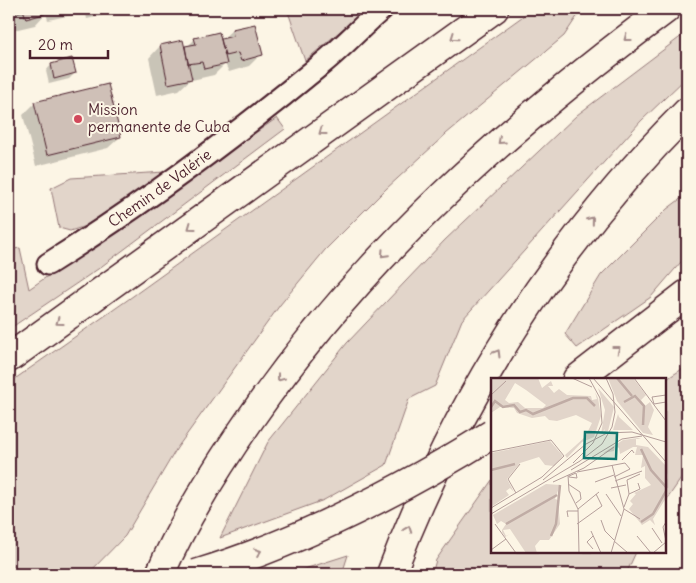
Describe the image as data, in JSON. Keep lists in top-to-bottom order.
{
  "streets": {
    "street": ["Chemin de Valérie"]
  },
  "places": ["Mission permanente de Cuba"],
  "scale_bar": "20 m"
}
